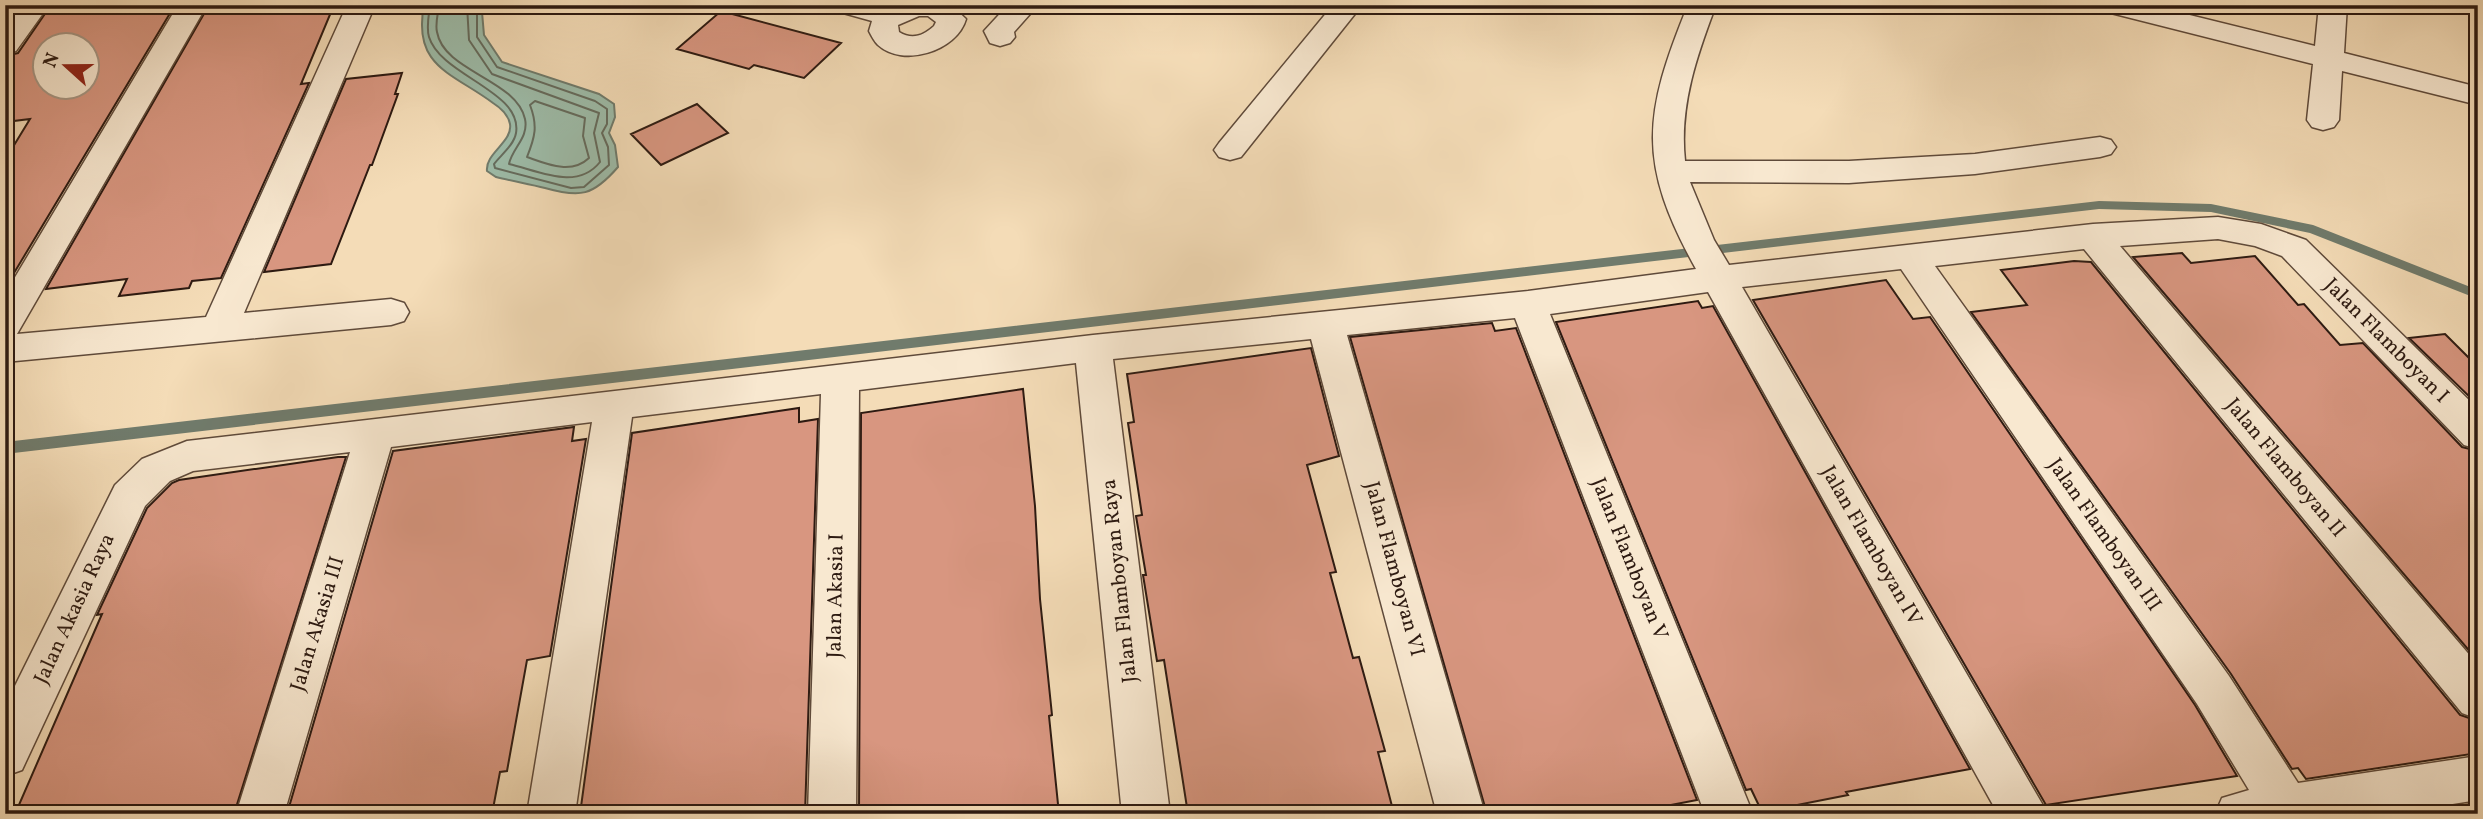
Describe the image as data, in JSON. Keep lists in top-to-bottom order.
{
  "streets": {
    "street": [
      "Jalan Flamboyan I",
      "Jalan Flamboyan II",
      "Jalan Flamboyan III",
      "Jalan Flamboyan IV",
      "Jalan Flamboyan V",
      "Jalan Flamboyan VI",
      "Jalan Flamboyan Raya",
      "Jalan Akasia I",
      "Jalan Akasia Raya",
      "Jalan Akasia III"
    ]
  },
  "crossings": [
    ["Jalan Flamboyan I", "Jalan Flamboyan II"],
    ["Jalan Akasia Raya", "Jalan Akasia III"]
  ],
  "north": "left"
}
